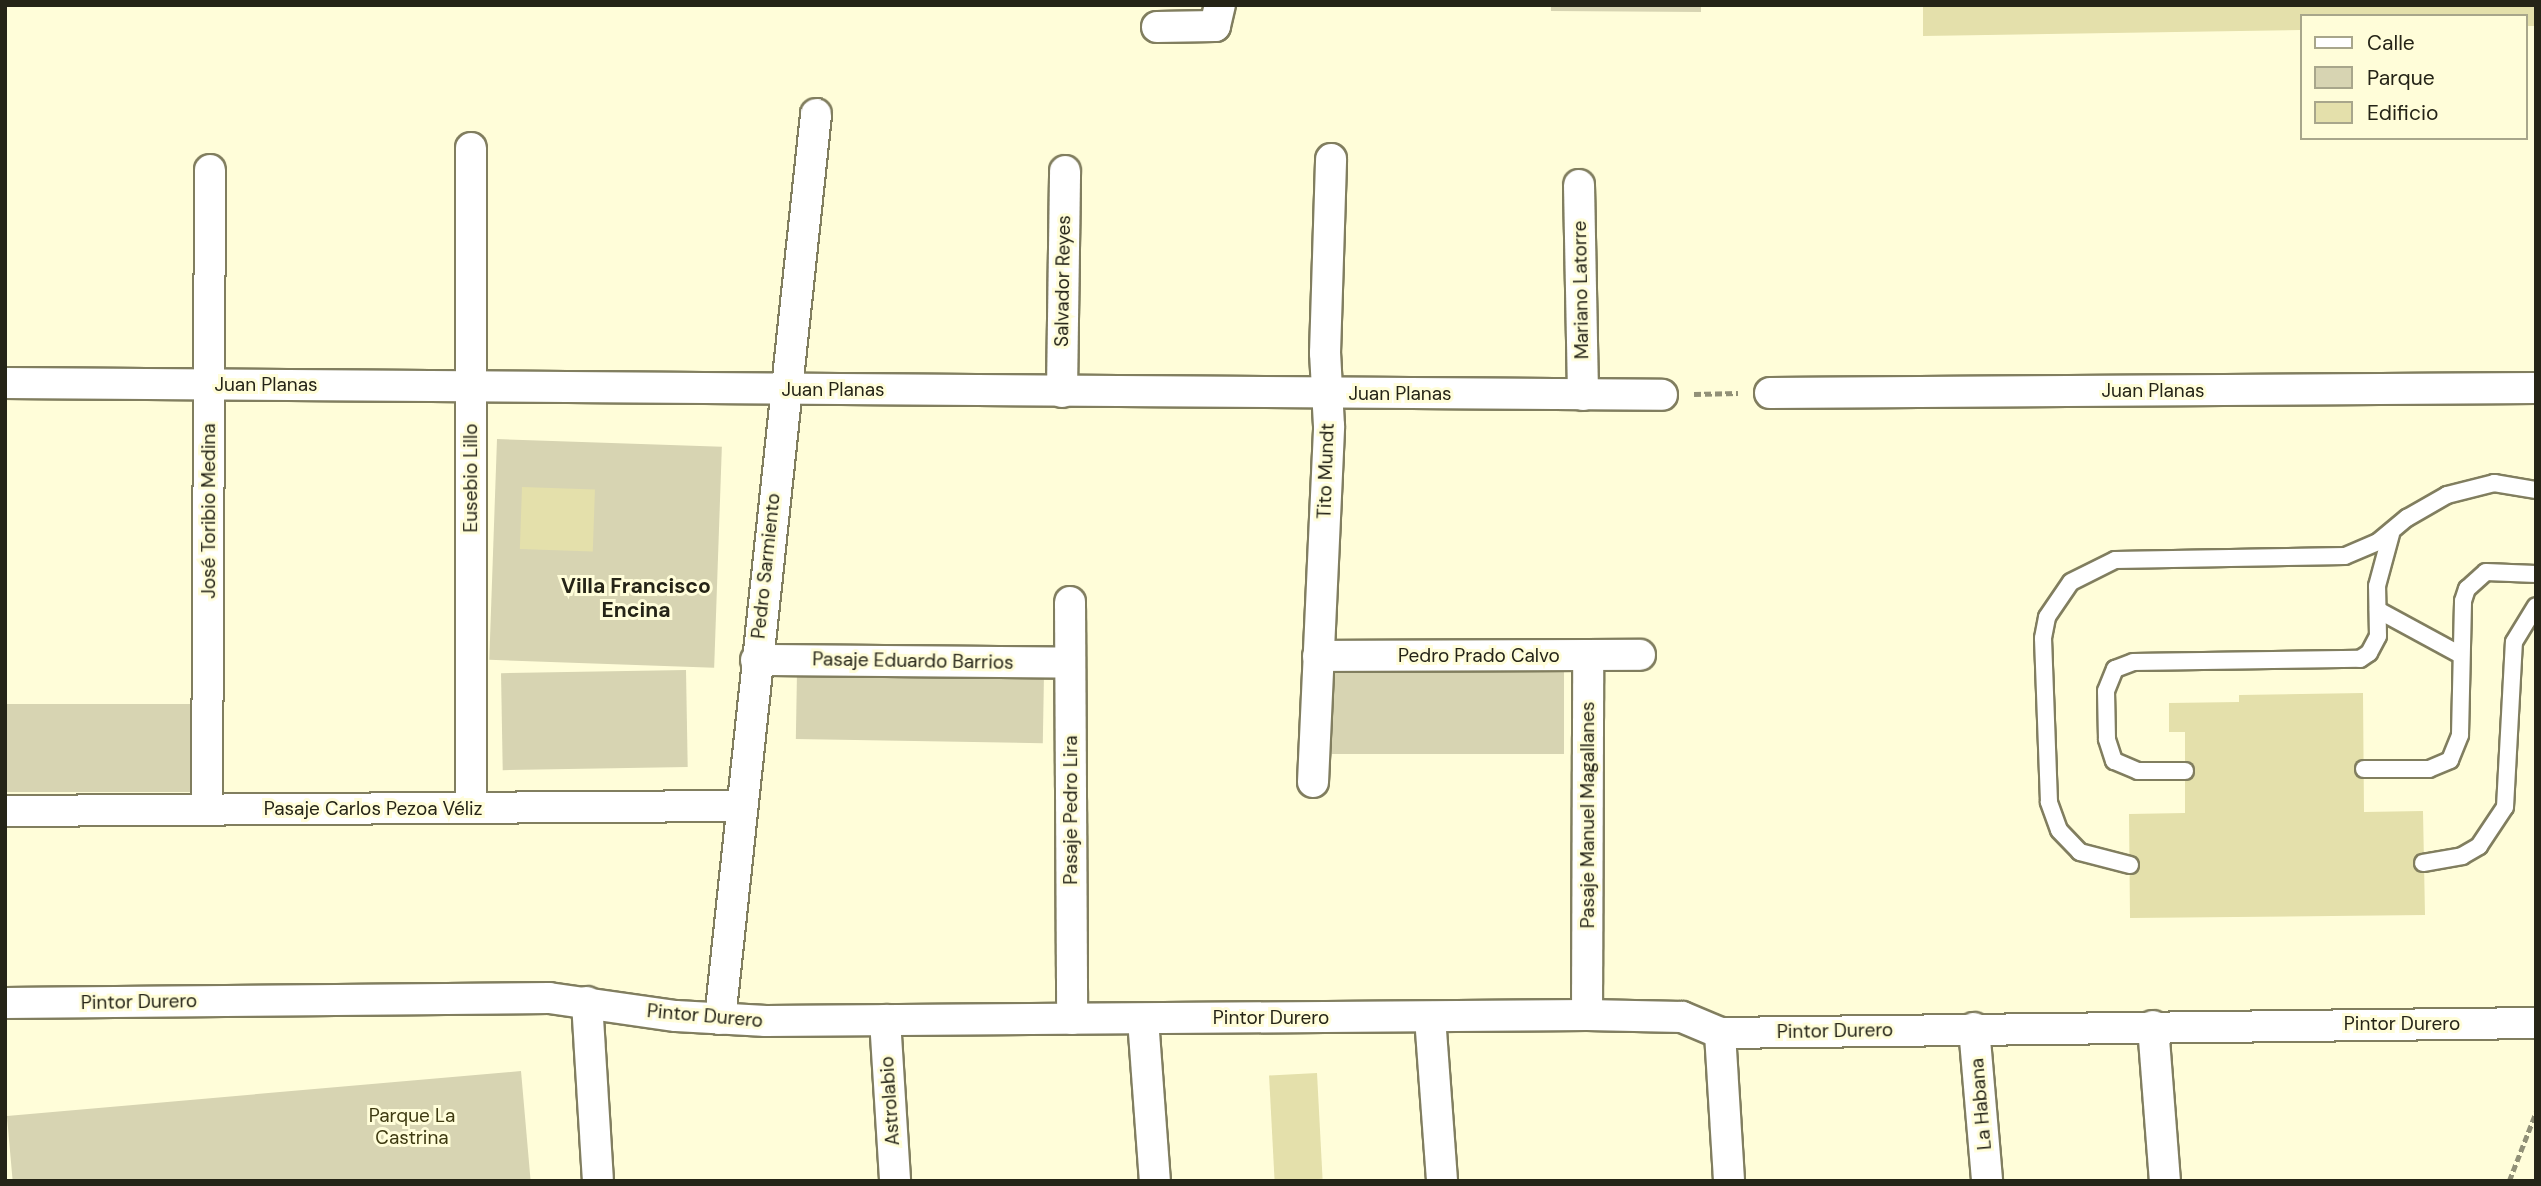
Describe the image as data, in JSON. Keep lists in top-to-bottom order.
{
  "streets": {
    "street": [
      "Salvador Reyes",
      "Mariano Latorre",
      "Juan Planas",
      "Tito Mundt",
      "Eusebio Lillo",
      "José Toribio Medina",
      "Pedro Sarmiento",
      "Pedro Prado Calvo",
      "Pasaje Eduardo Barrios",
      "Pasaje Carlos Pezoa Véliz",
      "Pasaje Pedro Lira",
      "Pasaje Manuel Magallanes",
      "Pintor Durero",
      "Astrolabio",
      "La Habana"
    ]
  },
  "crossings": [
    ["Salvador Reyes", "Juan Planas"],
    ["Mariano Latorre", "Juan Planas"],
    ["Juan Planas", "Tito Mundt"],
    ["Juan Planas", "Eusebio Lillo"],
    ["Juan Planas", "José Toribio Medina"],
    ["Juan Planas", "Pedro Sarmiento"],
    ["Tito Mundt", "Pedro Prado Calvo"],
    ["Eusebio Lillo", "Pasaje Carlos Pezoa Véliz"],
    ["José Toribio Medina", "Pasaje Carlos Pezoa Véliz"],
    ["Pedro Sarmiento", "Pasaje Eduardo Barrios"],
    ["Pedro Sarmiento", "Pasaje Carlos Pezoa Véliz"],
    ["Pedro Sarmiento", "Pintor Durero"],
    ["Pedro Prado Calvo", "Pasaje Manuel Magallanes"],
    ["Pasaje Eduardo Barrios", "Pasaje Pedro Lira"],
    ["Pasaje Pedro Lira", "Pintor Durero"],
    ["Pasaje Manuel Magallanes", "Pintor Durero"],
    ["Pintor Durero", "Astrolabio"],
    ["Pintor Durero", "La Habana"]
  ],
  "districts": ["Villa Francisco Encina"],
  "parks": ["Parque La Castrina"],
  "legend": ["Calle", "Parque", "Edificio"]
}
